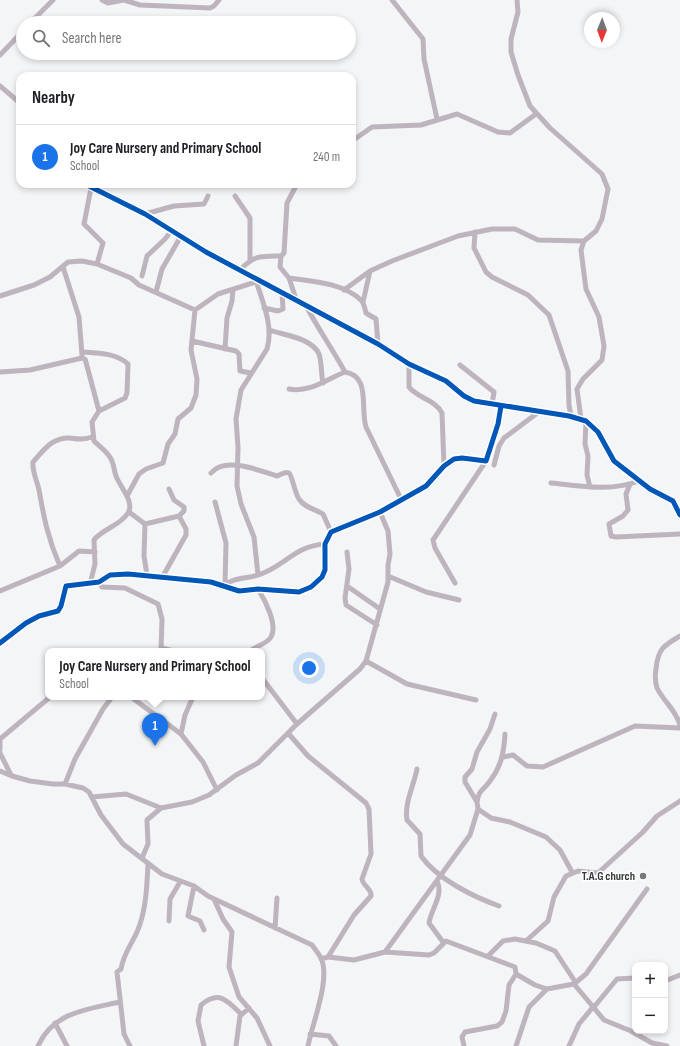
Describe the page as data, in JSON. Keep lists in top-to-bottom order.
{
  "places": ["T.A.G church"],
  "north": "bottom",
  "page": {
    "search": "Search here",
    "heading": "Nearby",
    "list": [
      {
        "mark": "1",
        "name": "Joy Care Nursery and Primary School",
        "note": "School",
        "value": "240 m"
      }
    ],
    "popup": ["Joy Care Nursery and Primary School", "School"],
    "pins": "1",
    "map_buttons": ["+", "−"]
  }
}
